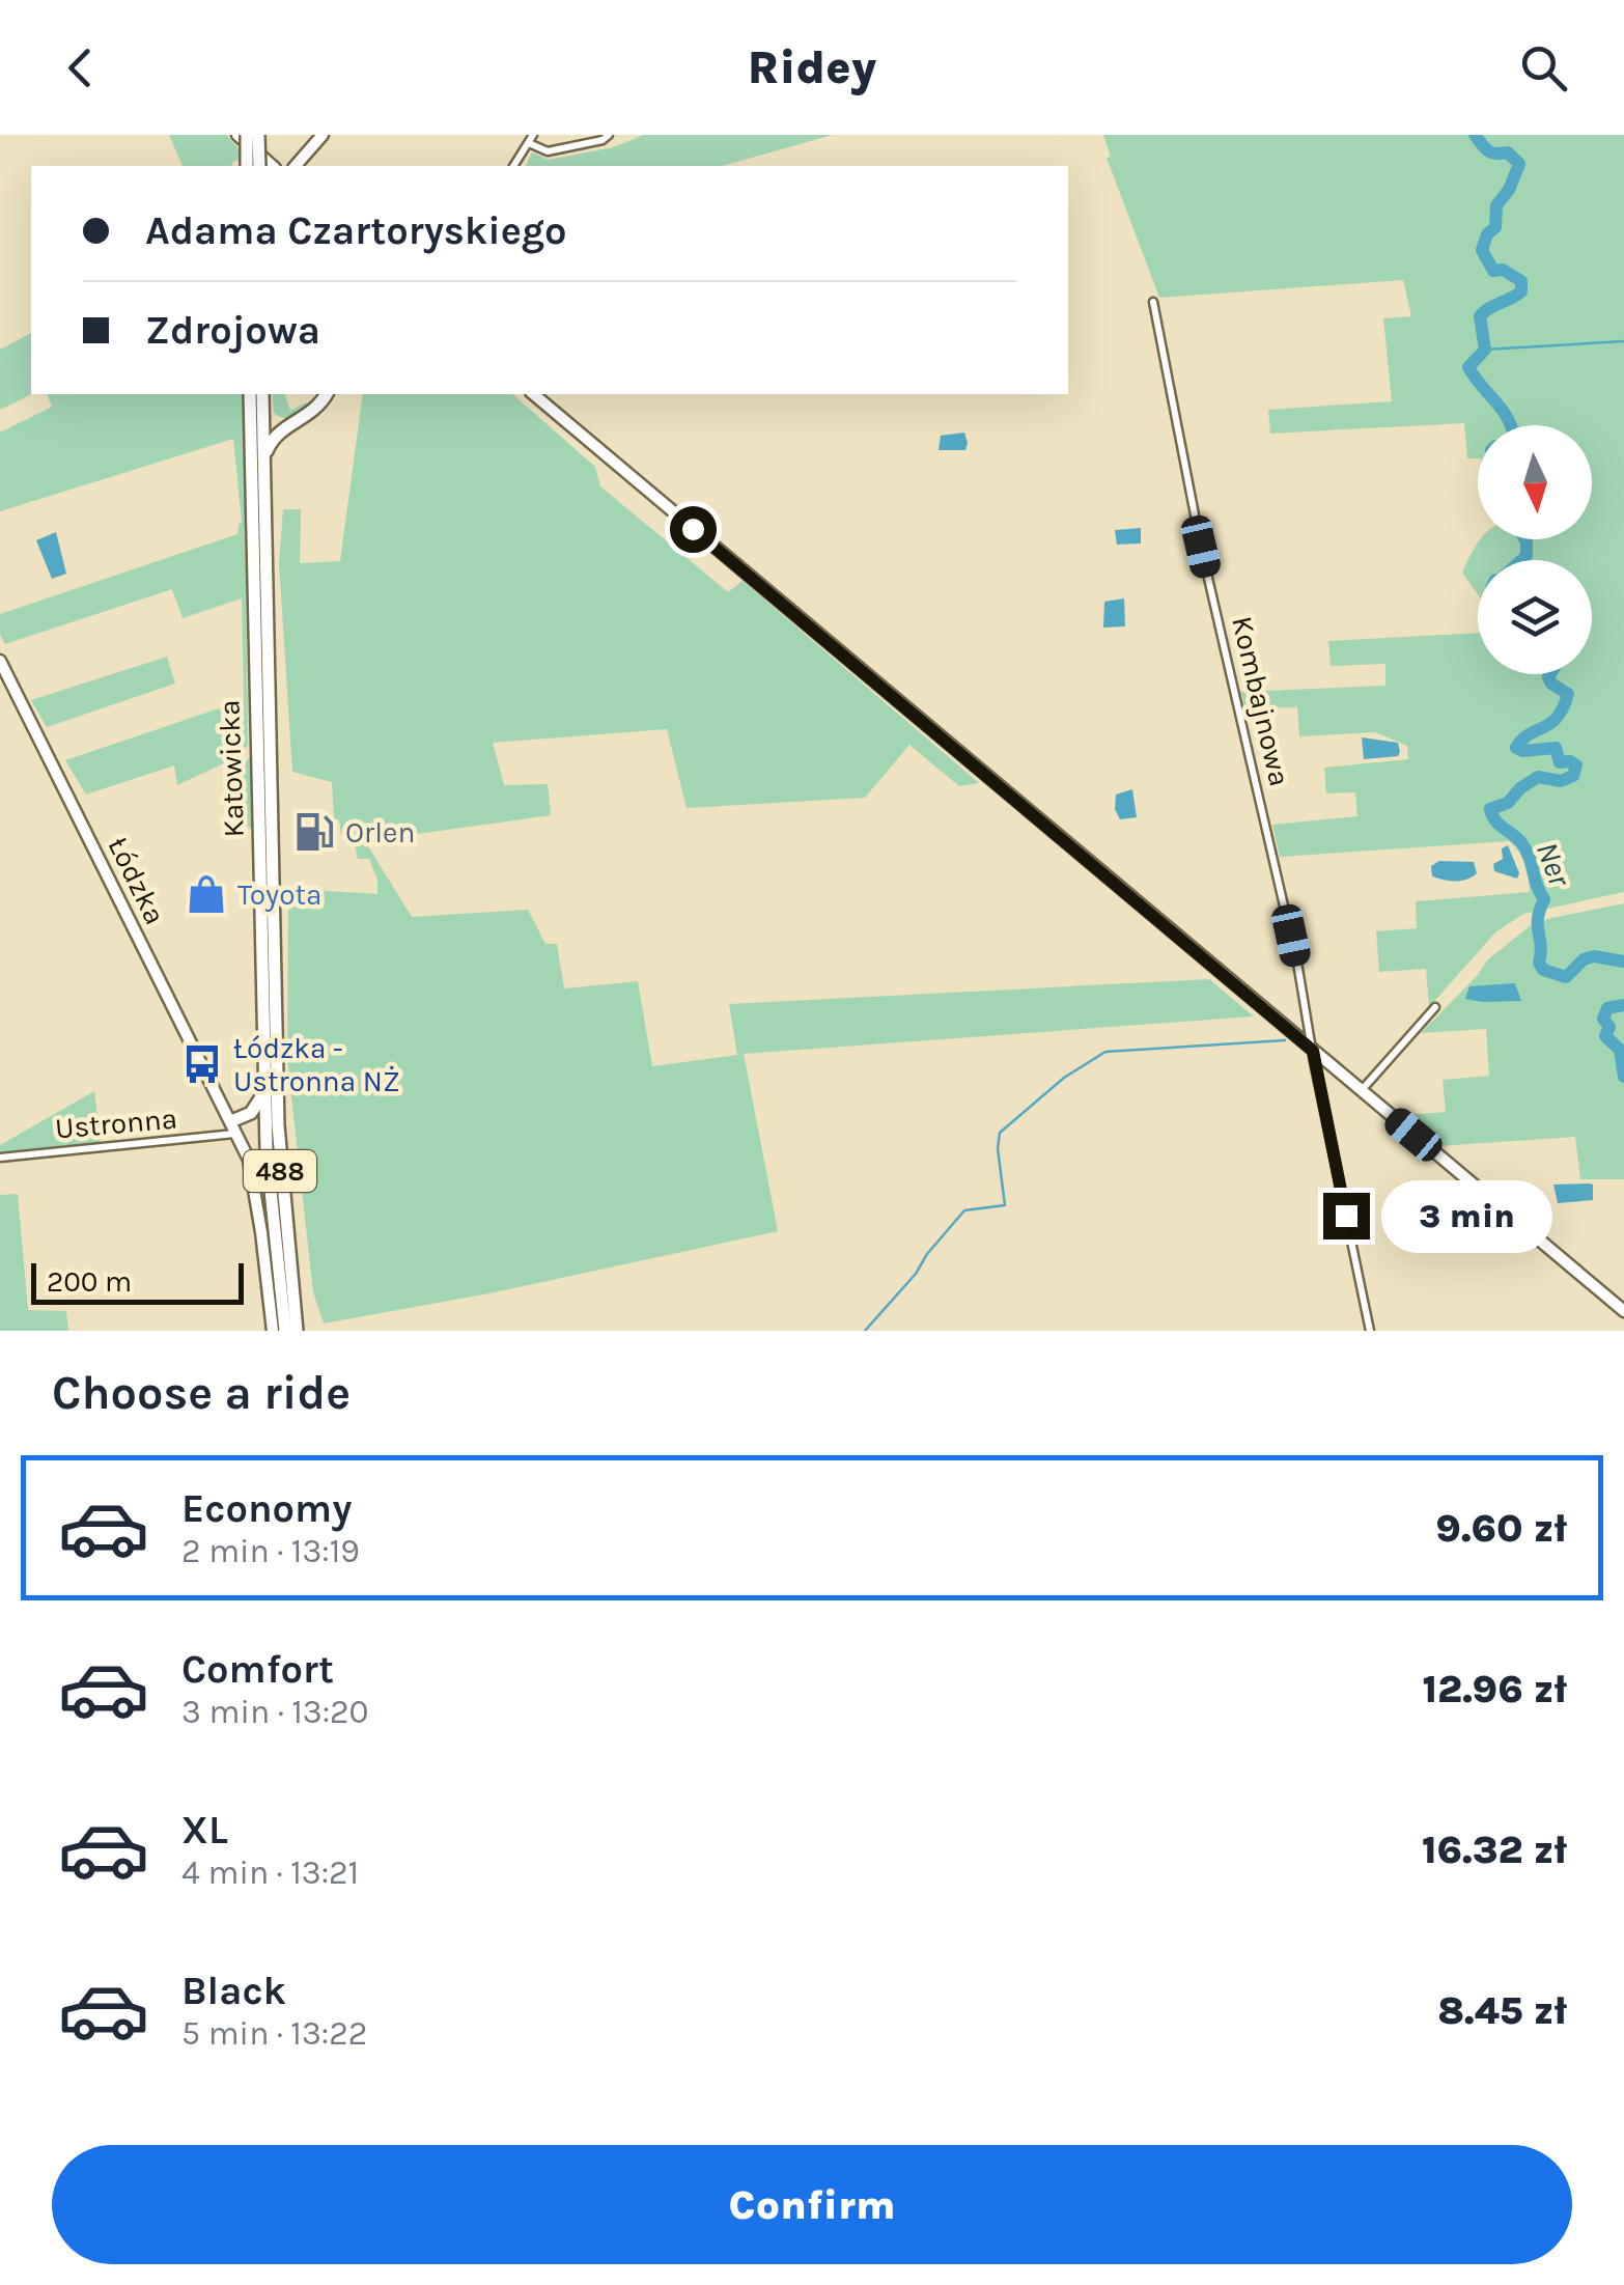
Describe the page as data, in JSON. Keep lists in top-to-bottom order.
{
  "streets": {
    "main road": ["Katowicka", "488"],
    "street": ["Kombajnowa", "Łódzka", "Ustronna"]
  },
  "crossings": [
    ["Łódzka", "Ustronna"]
  ],
  "water": ["Ner"],
  "places": {
    "fuel station": ["Orlen"],
    "shop": ["Toyota"],
    "bus stop": ["Łódzka - Ustronna NŻ"]
  },
  "scale_bar": "200 m",
  "north": "bottom",
  "page": {
    "header": "Ridey",
    "banner": ["Adama Czartoryskiego", "Zdrojowa"],
    "bubble": "3 min",
    "scale": "200 m",
    "heading": "Choose a ride",
    "list": [
      {
        "name": "Economy",
        "note": "2 min · 13:19",
        "value": "9.60 zł"
      },
      {
        "name": "Comfort",
        "note": "3 min · 13:20",
        "value": "12.96 zł"
      },
      {
        "name": "XL",
        "note": "4 min · 13:21",
        "value": "16.32 zł"
      },
      {
        "name": "Black",
        "note": "5 min · 13:22",
        "value": "8.45 zł"
      }
    ],
    "buttons": "Confirm"
  }
}
